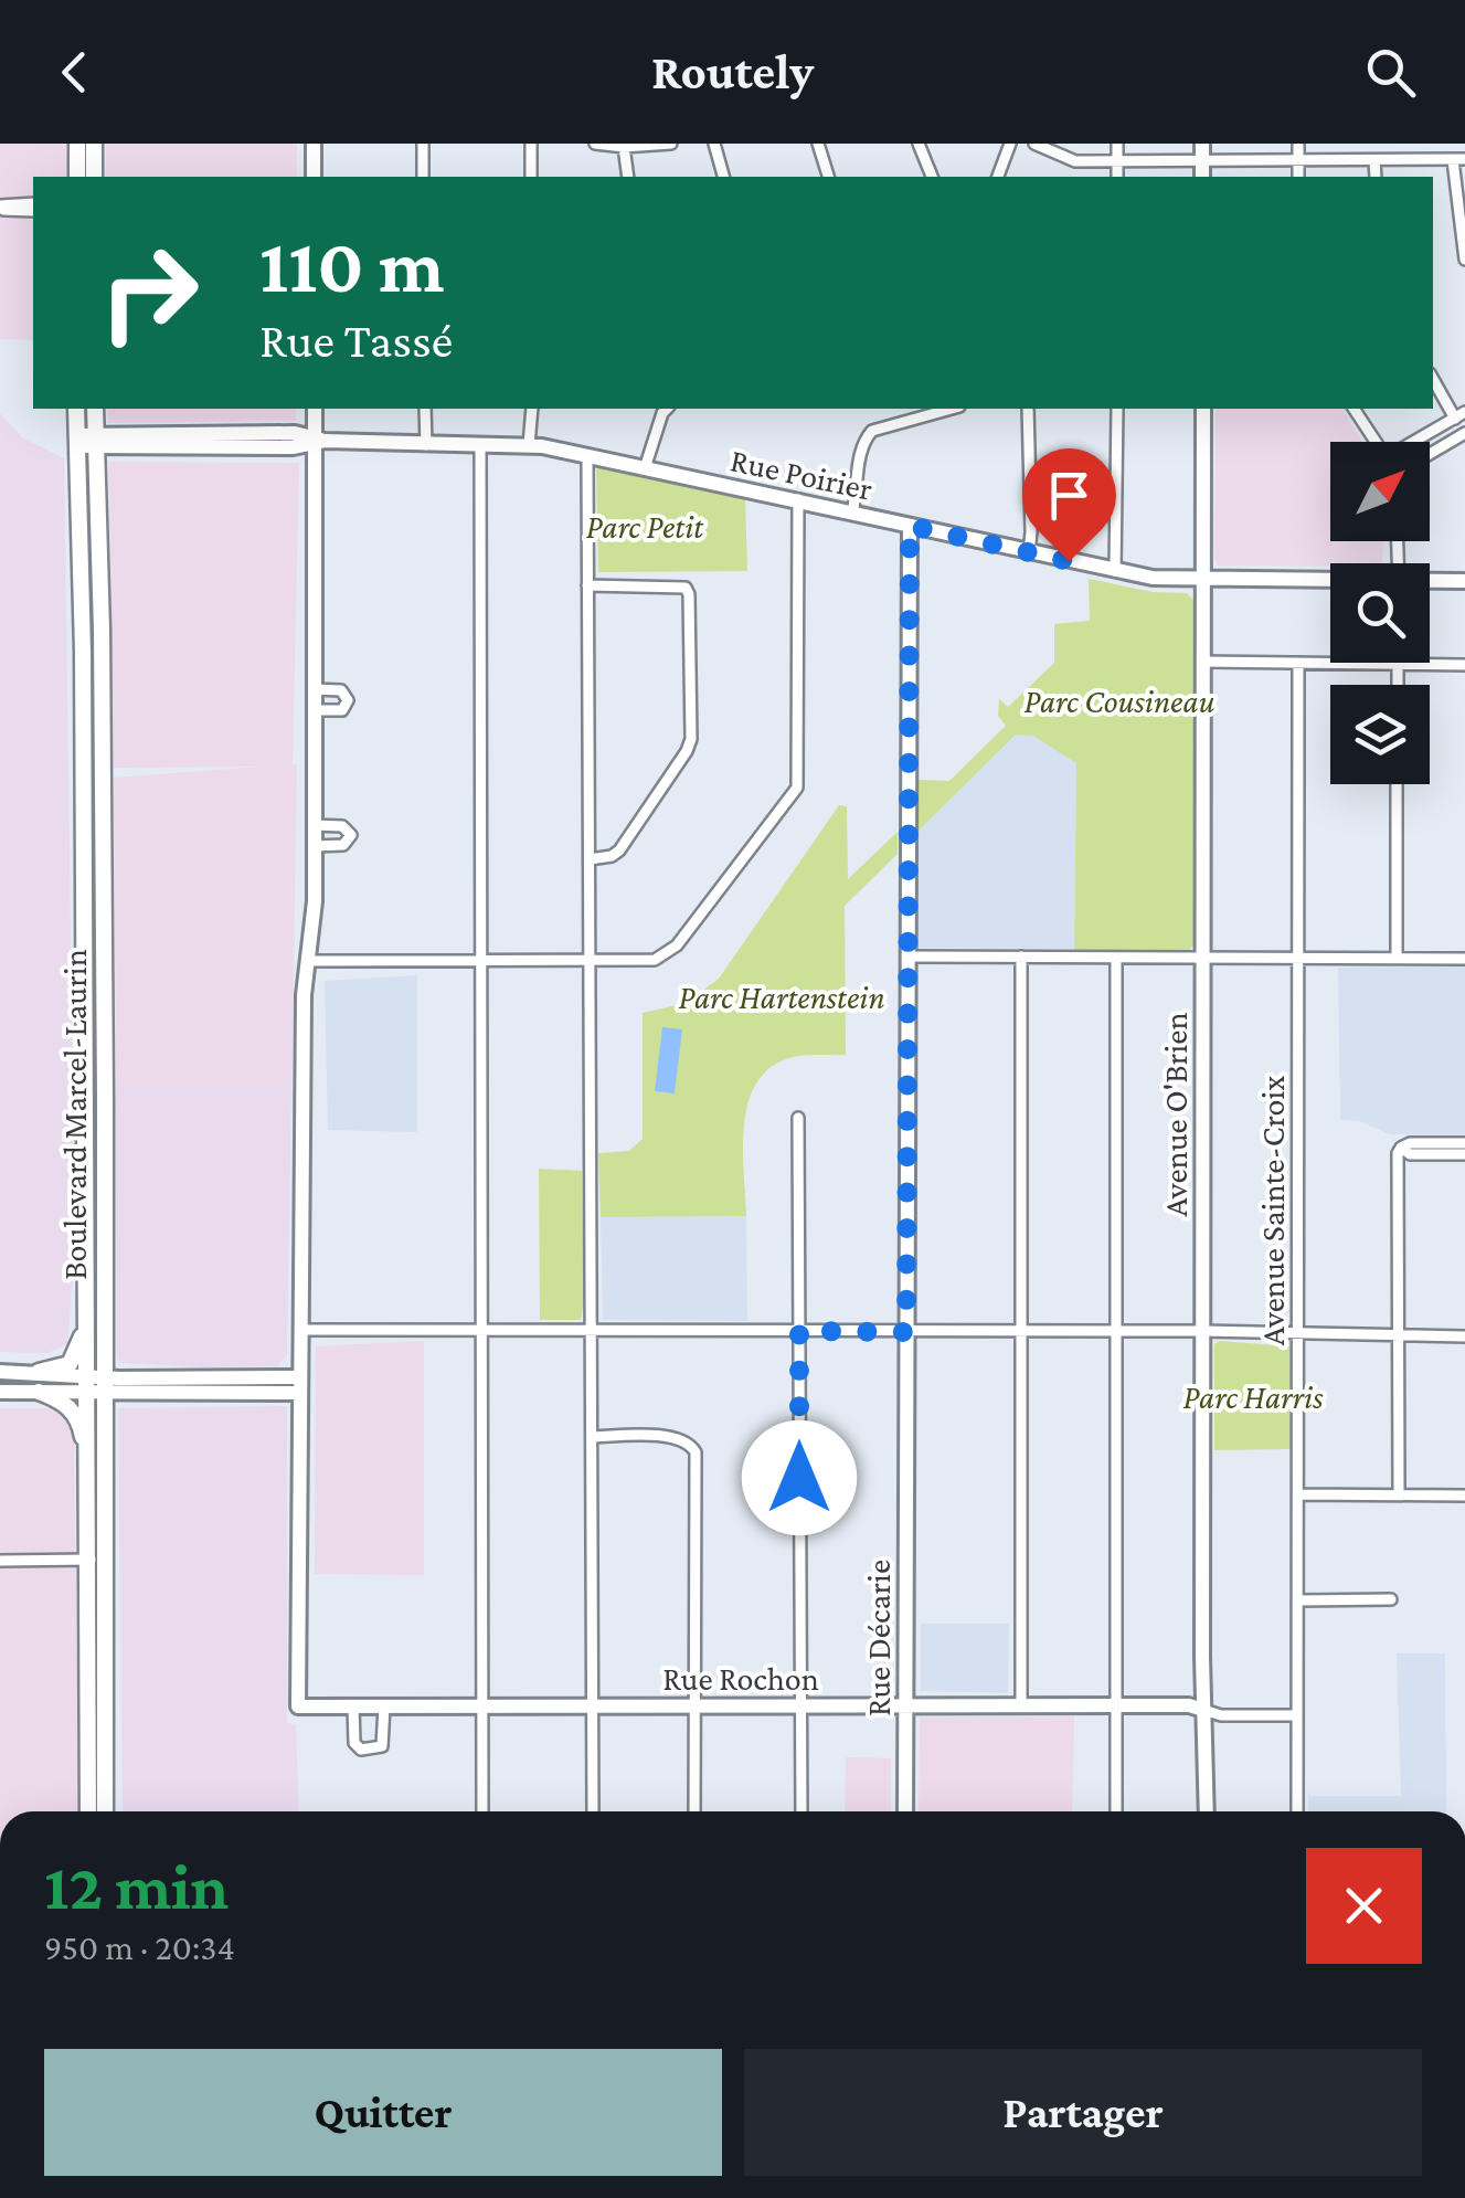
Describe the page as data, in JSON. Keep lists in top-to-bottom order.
{
  "streets": {
    "main road": ["Boulevard Marcel-Laurin"],
    "street": [
      "Rue Poirier",
      "Avenue O'Brien",
      "Avenue Sainte-Croix",
      "Rue Décarie",
      "Rue Rochon"
    ]
  },
  "crossings": [
    ["Rue Poirier", "Boulevard Marcel-Laurin"],
    ["Rue Poirier", "Avenue O'Brien"],
    ["Rue Poirier", "Rue Décarie"],
    ["Avenue O'Brien", "Rue Rochon"],
    ["Avenue Sainte-Croix", "Rue Rochon"],
    ["Rue Décarie", "Rue Rochon"]
  ],
  "parks": [
    "Parc Petit",
    "Parc Cousineau",
    "Parc Hartenstein",
    "Parc Harris"
  ],
  "north": "top right",
  "page": {
    "header": "Routely",
    "turn": ["110 m", "Rue Tassé"],
    "heading": ["12 min", "950 m · 20:34"],
    "buttons": ["Quitter", "Partager"]
  }
}
